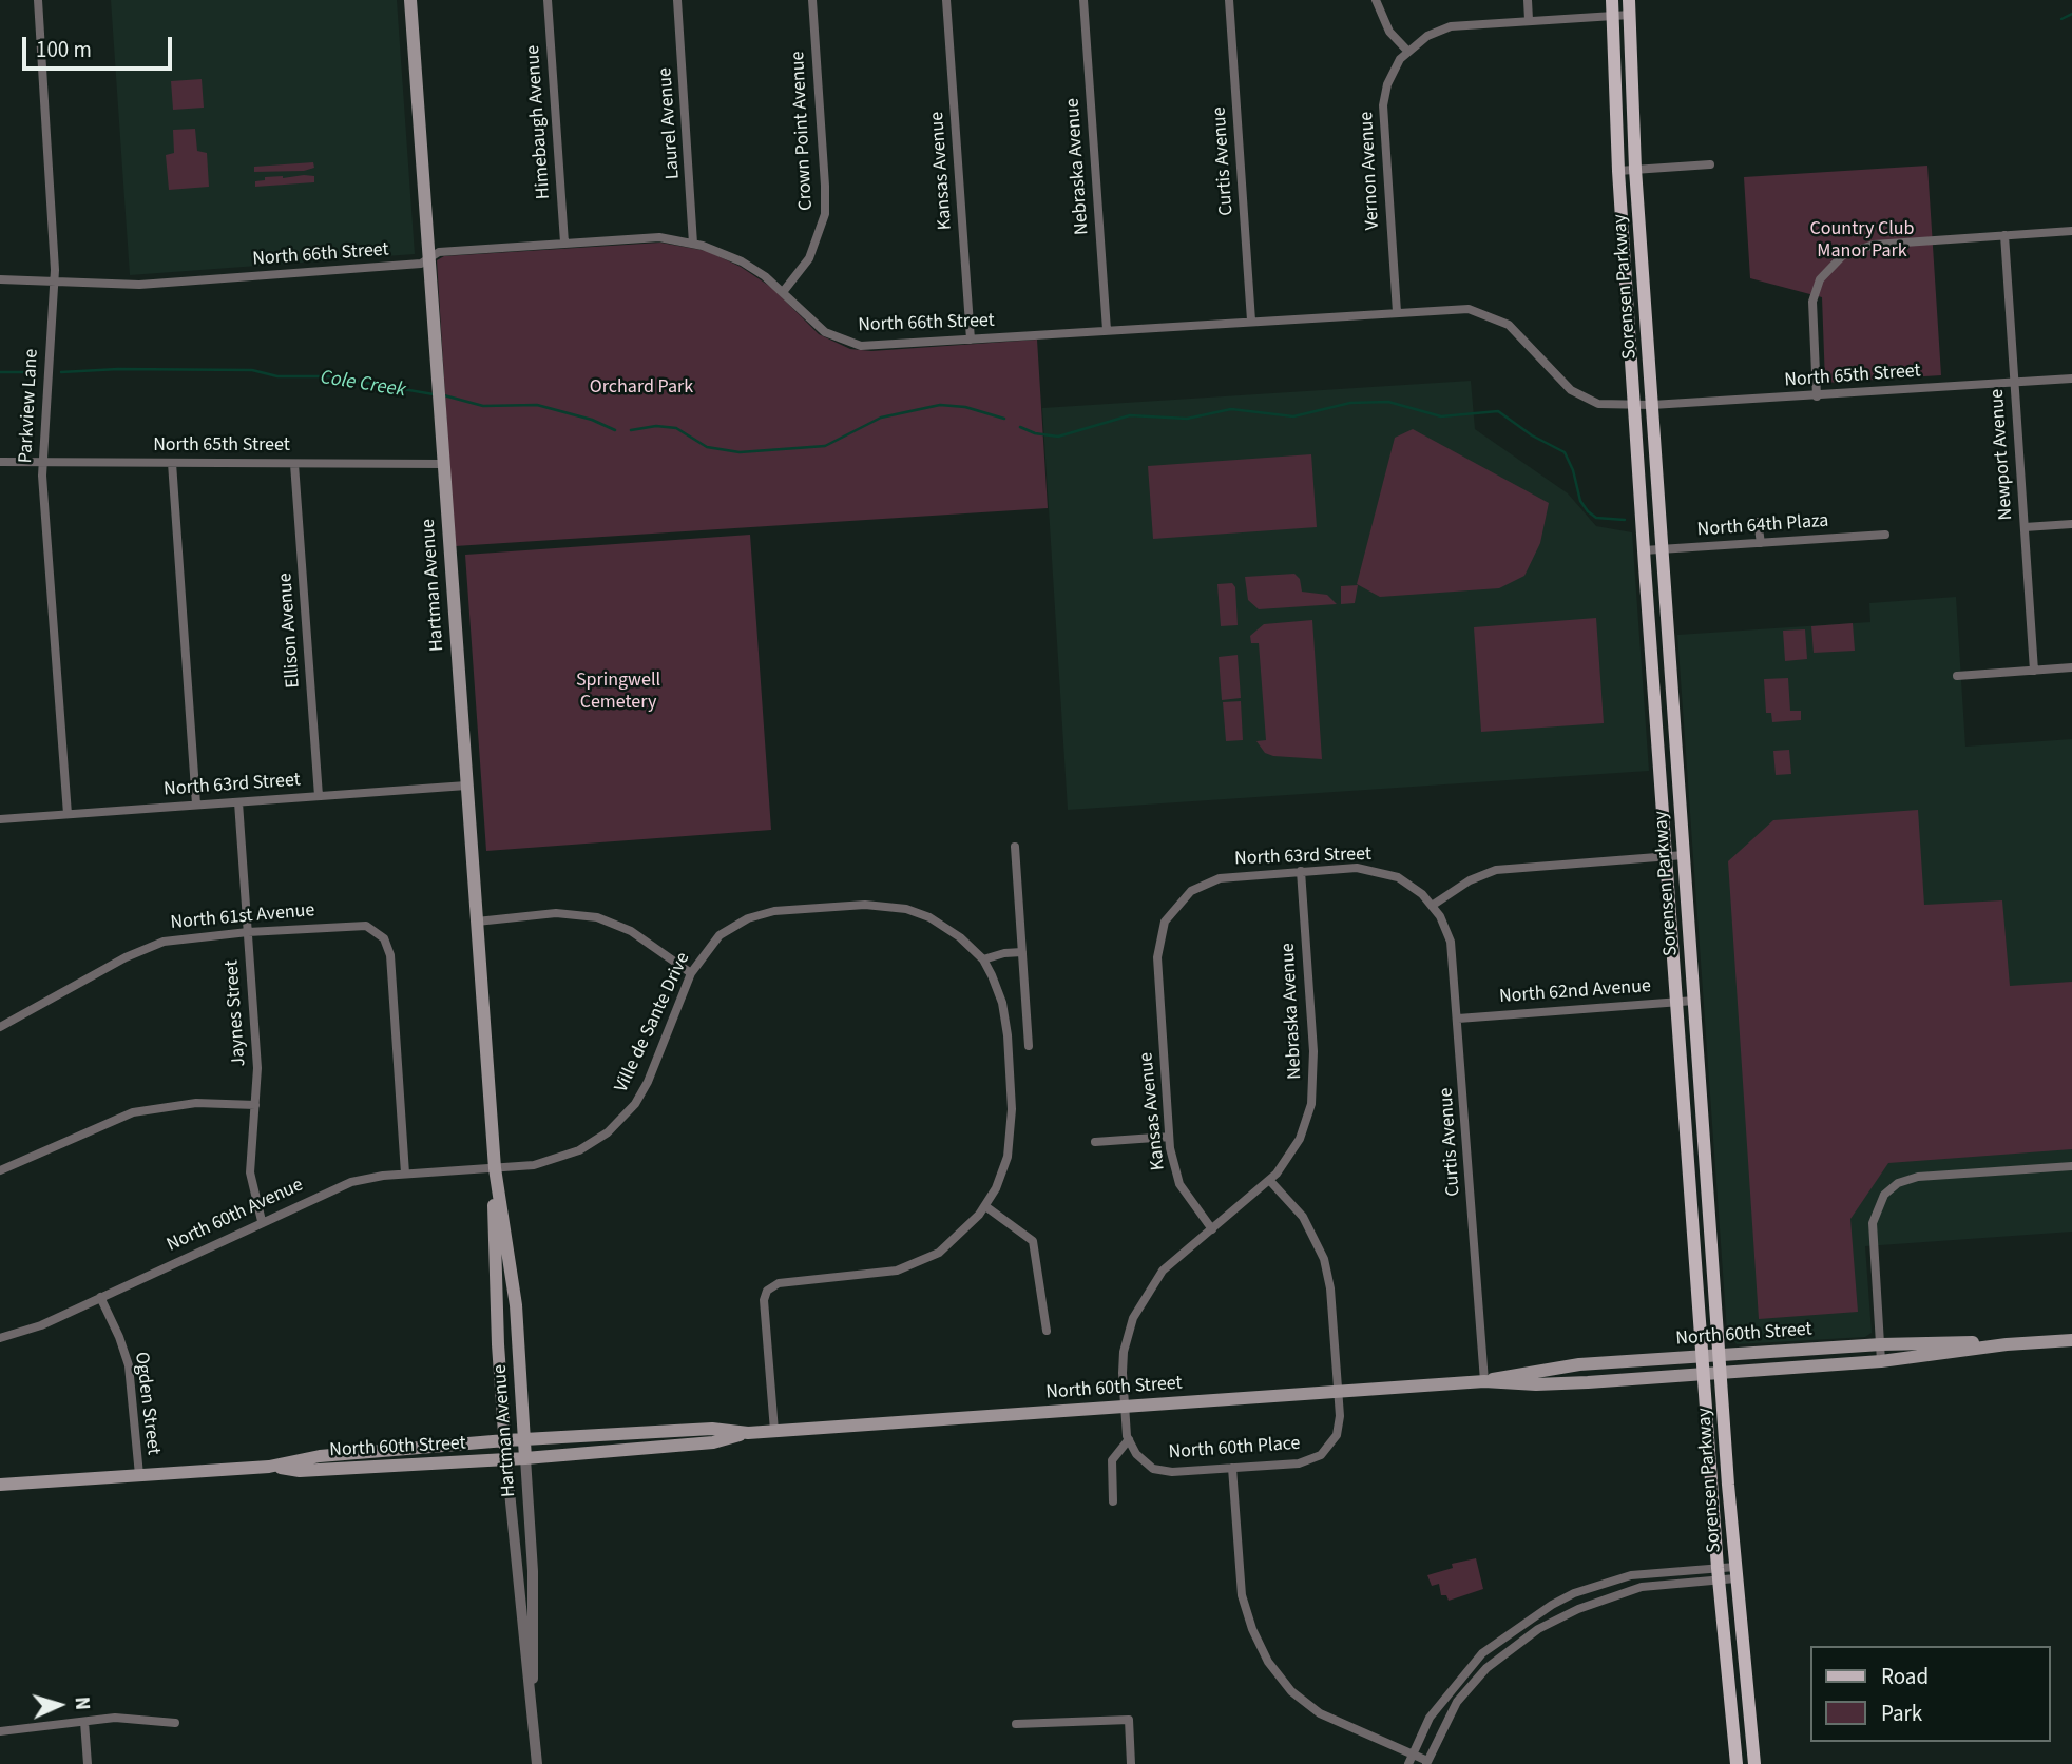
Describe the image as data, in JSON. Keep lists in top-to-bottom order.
{
  "streets": {
    "main road": ["Sorensen Parkway", "Hartman Avenue", "North 60th Street"],
    "street": [
      "Himebaugh Avenue",
      "Laurel Avenue",
      "Crown Point Avenue",
      "Curtis Avenue",
      "Nebraska Avenue",
      "Kansas Avenue",
      "Vernon Avenue",
      "North 66th Street",
      "North 65th Street",
      "Parkview Lane",
      "Newport Avenue",
      "North 64th Plaza",
      "Ellison Avenue",
      "North 63rd Street",
      "North 61st Avenue",
      "North 62nd Avenue",
      "Jaynes Street",
      "Ville de Sante Drive",
      "North 60th Avenue",
      "Ogden Street",
      "North 60th Place"
    ]
  },
  "crossings": [
    ["Himebaugh Avenue", "North 66th Street"],
    ["Laurel Avenue", "North 66th Street"],
    ["Crown Point Avenue", "North 66th Street"],
    ["Curtis Avenue", "North 66th Street"],
    ["Curtis Avenue", "North 63rd Street"],
    ["Curtis Avenue", "North 62nd Avenue"],
    ["Curtis Avenue", "North 60th Street"],
    ["Nebraska Avenue", "Kansas Avenue"],
    ["Nebraska Avenue", "North 66th Street"],
    ["Nebraska Avenue", "North 63rd Street"],
    ["Kansas Avenue", "North 66th Street"],
    ["Kansas Avenue", "North 63rd Street"],
    ["Vernon Avenue", "North 66th Street"],
    ["North 66th Street", "Sorensen Parkway"],
    ["North 66th Street", "North 65th Street"],
    ["North 66th Street", "Parkview Lane"],
    ["North 66th Street", "Hartman Avenue"],
    ["Sorensen Parkway", "North 65th Street"],
    ["Sorensen Parkway", "North 64th Plaza"],
    ["Sorensen Parkway", "North 62nd Avenue"],
    ["Sorensen Parkway", "North 60th Street"],
    ["North 65th Street", "Parkview Lane"],
    ["North 65th Street", "Newport Avenue"],
    ["North 65th Street", "Hartman Avenue"],
    ["North 65th Street", "Ellison Avenue"],
    ["Parkview Lane", "North 63rd Street"],
    ["Hartman Avenue", "North 63rd Street"],
    ["Hartman Avenue", "Ville de Sante Drive"],
    ["Hartman Avenue", "North 60th Avenue"],
    ["Hartman Avenue", "North 60th Street"],
    ["Ellison Avenue", "North 63rd Street"],
    ["North 63rd Street", "Jaynes Street"],
    ["North 61st Avenue", "Jaynes Street"],
    ["North 61st Avenue", "North 60th Avenue"],
    ["Jaynes Street", "North 60th Avenue"],
    ["Ville de Sante Drive", "North 60th Avenue"],
    ["Ville de Sante Drive", "North 60th Street"],
    ["North 60th Avenue", "Ogden Street"],
    ["North 60th Street", "Ogden Street"],
    ["North 60th Street", "North 60th Place"]
  ],
  "water": ["Cole Creek"],
  "parks": ["Country Club Manor Park", "Orchard Park", "Springwell Cemetery"],
  "legend": ["Road", "Park"],
  "scale_bar": "100 m",
  "north": "right"
}
